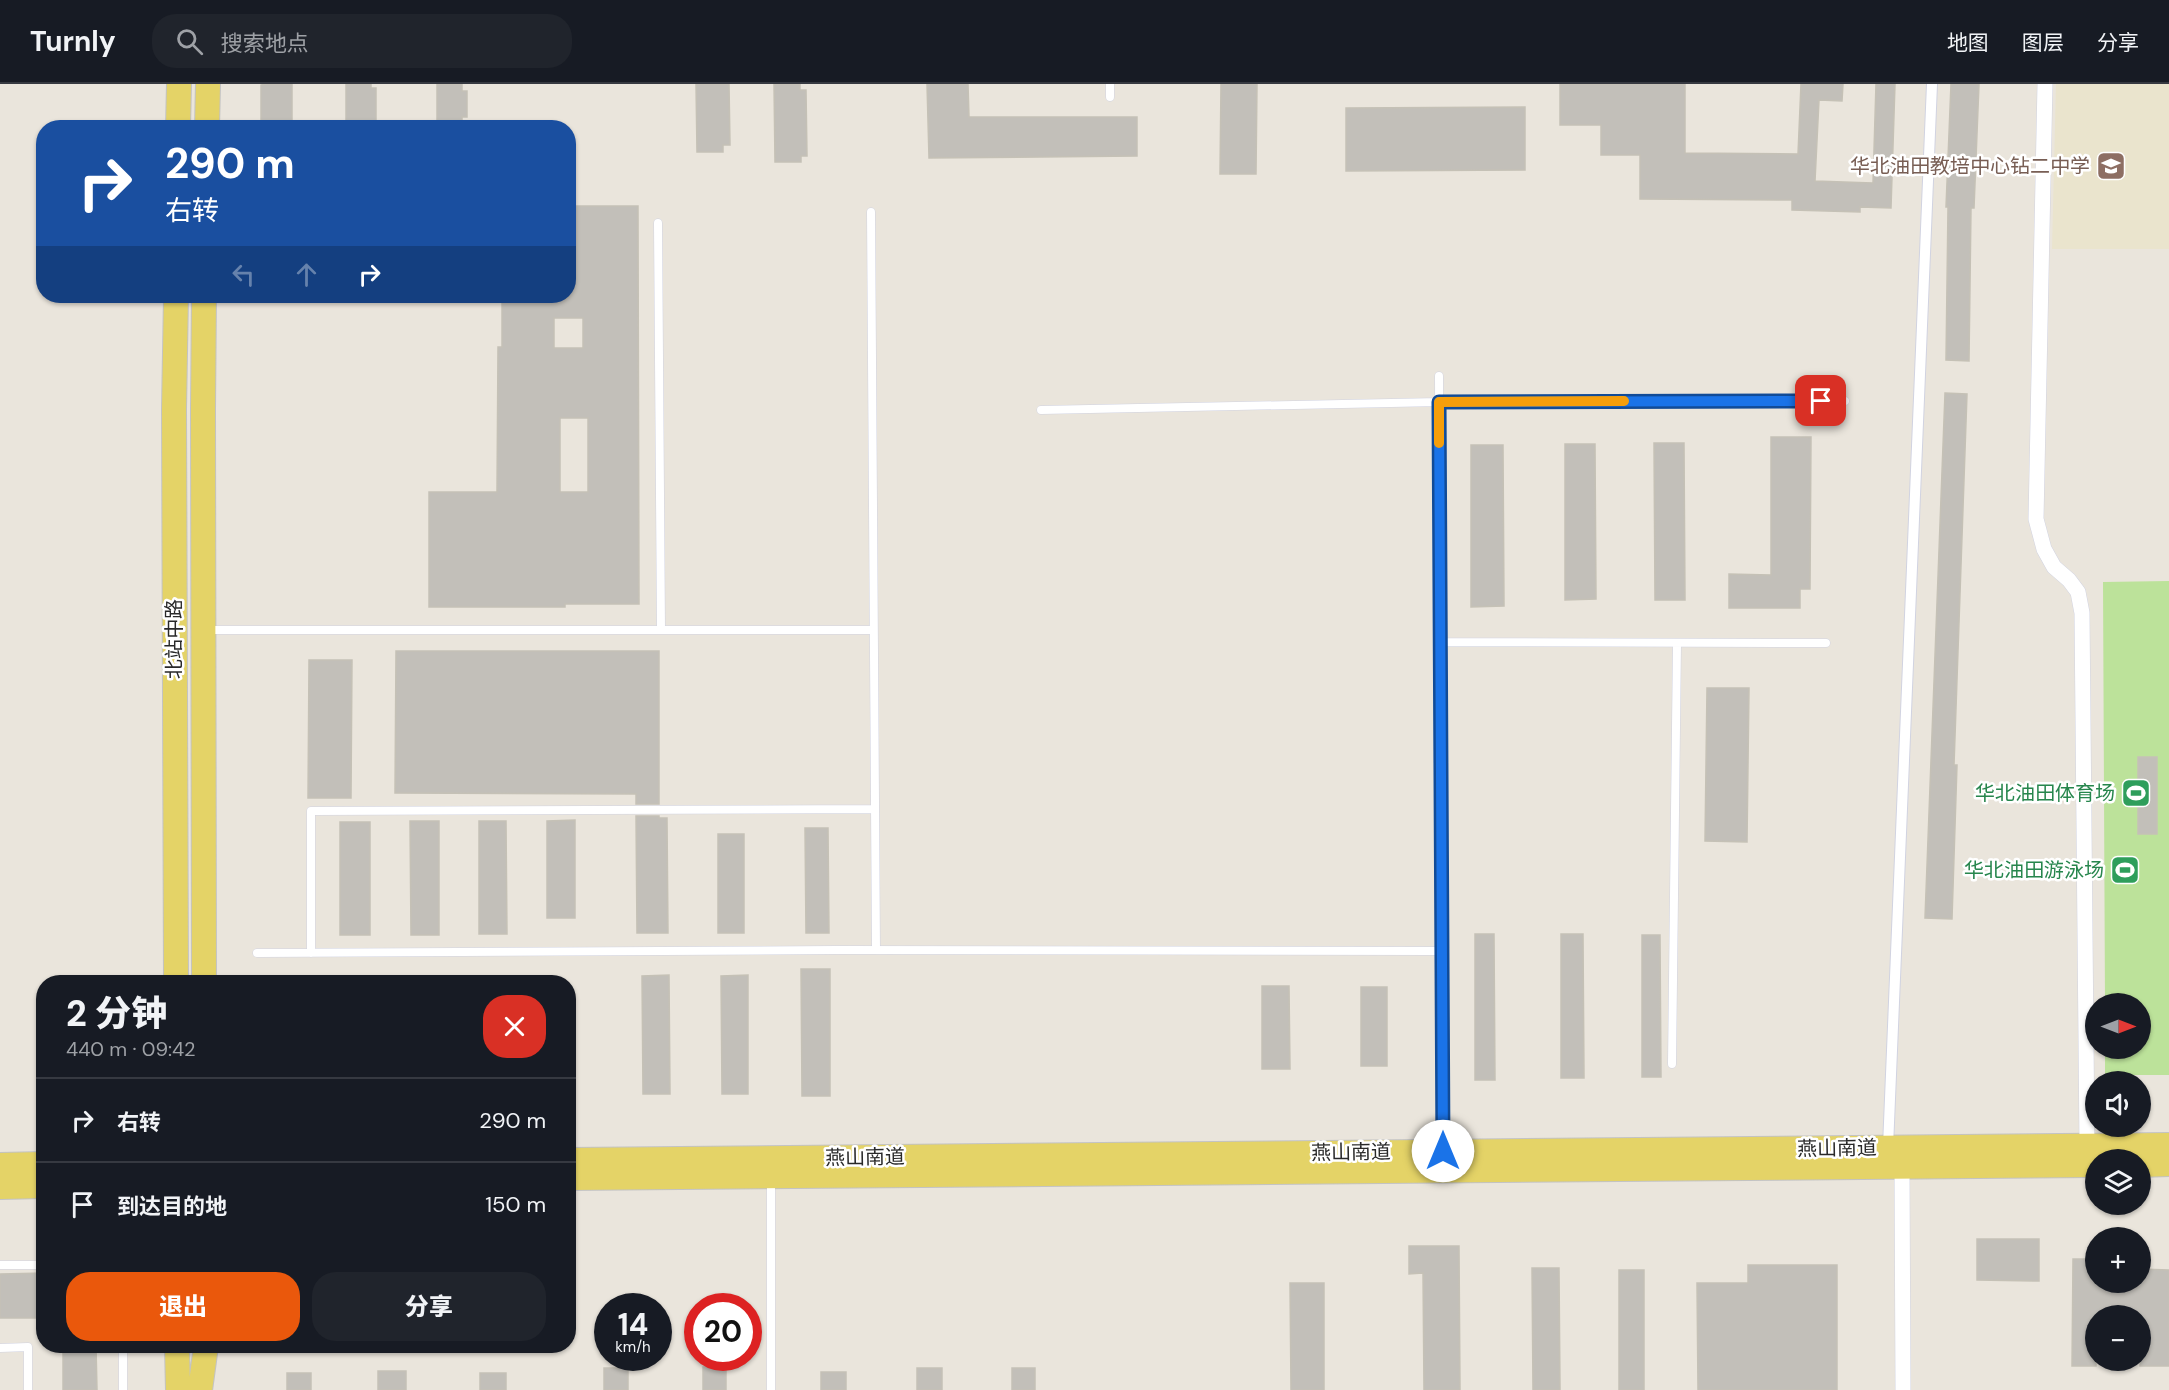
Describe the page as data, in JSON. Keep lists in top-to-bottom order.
{
  "streets": {
    "main road": ["北站中路", "燕山南道"]
  },
  "places": {
    "school or university": ["华北油田教培中心钻二中学"],
    "sports": ["华北油田体育场", "华北油田游泳场"]
  },
  "north": "right",
  "page": {
    "header": "Turnly",
    "search": "搜索地点",
    "nav": ["地图", "图层", "分享"],
    "turn": ["290 m", "右转"],
    "heading": ["2 分钟", "440 m · 09:42"],
    "map_buttons": ["+", "−"],
    "list": [
      {
        "name": "右转",
        "value": "290 m"
      },
      {
        "name": "到达目的地",
        "value": "150 m"
      }
    ],
    "buttons": ["退出", "分享"],
    "speed": "14 km/h",
    "limit": "20"
  }
}
